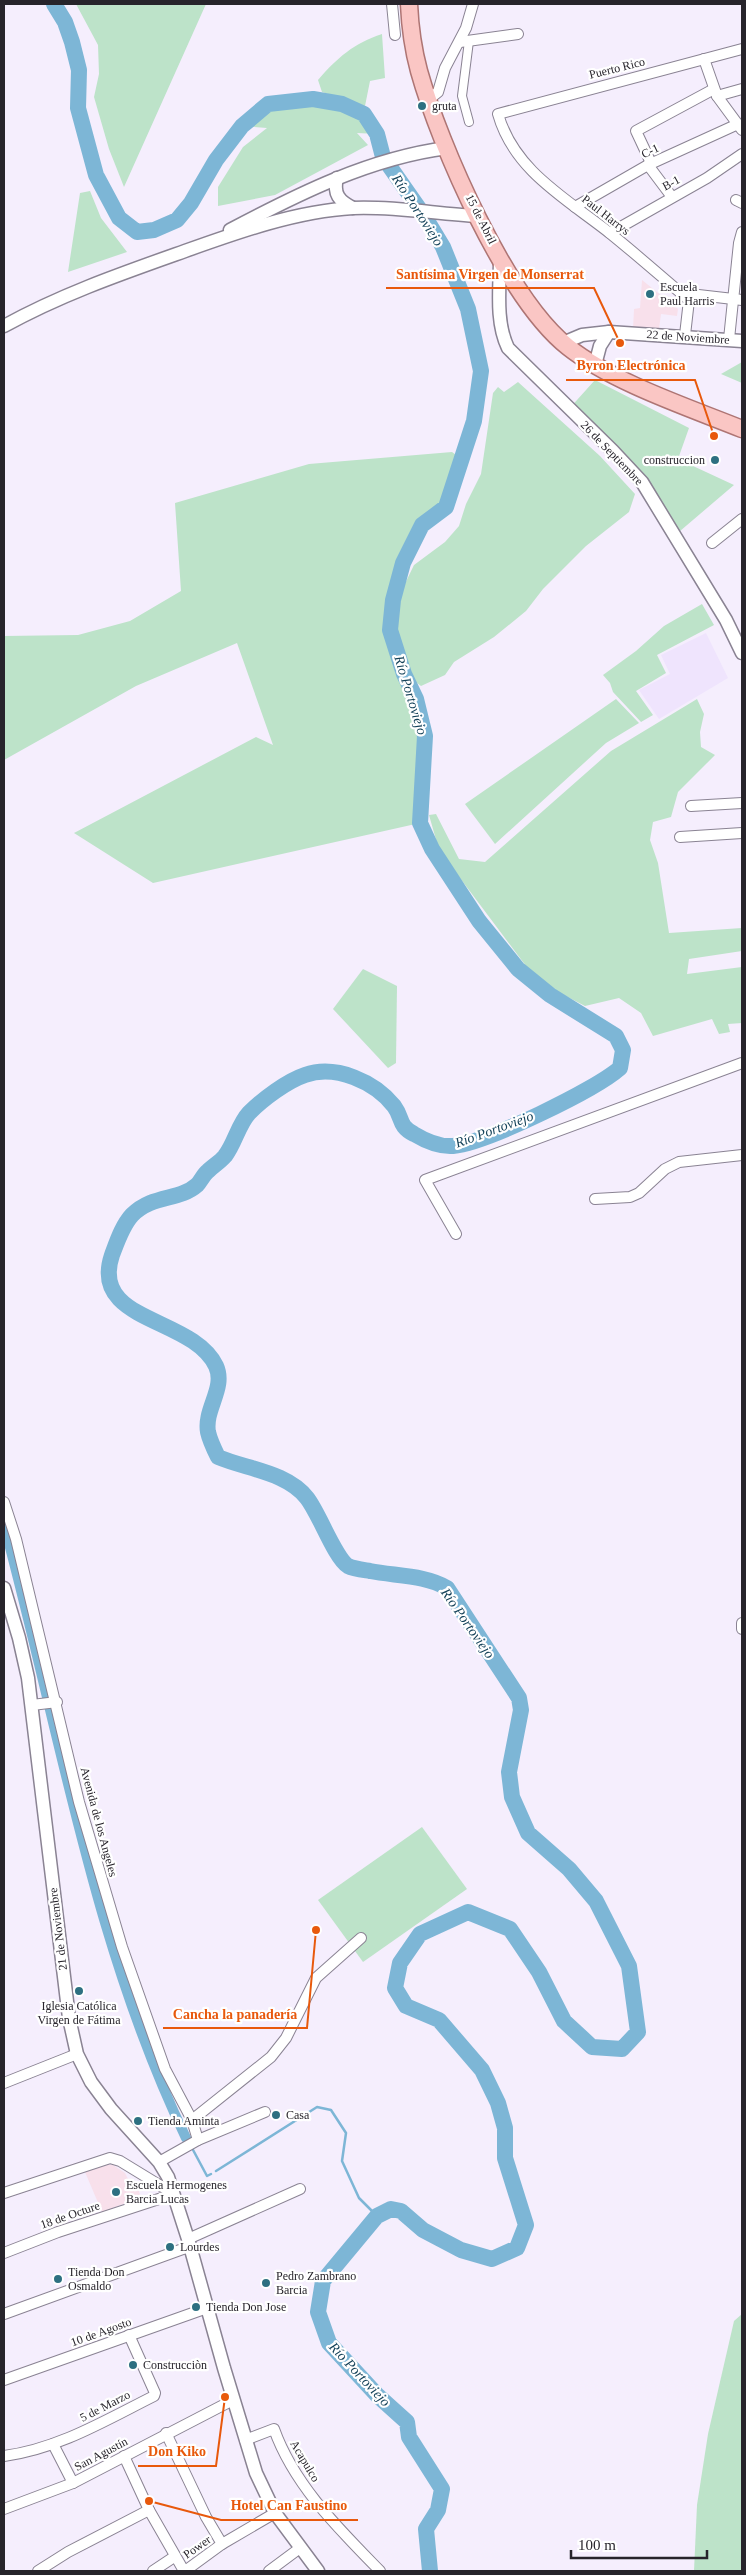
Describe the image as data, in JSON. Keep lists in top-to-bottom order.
{
  "streets": {
    "main road": ["15 de Abril"],
    "street": [
      "Puerto Rico",
      "C-1",
      "B-1",
      "Paul Harrys",
      "22 de Noviembre",
      "26 de Septiembre",
      "Avenida de los Angeles",
      "21 de Noviembre",
      "18 de Octure",
      "10 de Agosto",
      "5 de Marzo",
      "San Agustín",
      "Acapulco",
      "Power"
    ]
  },
  "crossings": [
    ["Puerto Rico", "Paul Harrys"],
    ["C-1", "Paul Harrys"],
    ["B-1", "Paul Harrys"],
    ["Paul Harrys", "22 de Noviembre"],
    ["15 de Abril", "22 de Noviembre"],
    ["15 de Abril", "26 de Septiembre"],
    ["Avenida de los Angeles", "21 de Noviembre"],
    ["21 de Noviembre", "18 de Octure"],
    ["21 de Noviembre", "10 de Agosto"],
    ["21 de Noviembre", "San Agustín"],
    ["21 de Noviembre", "Acapulco"],
    ["21 de Noviembre", "Power"],
    ["10 de Agosto", "5 de Marzo"]
  ],
  "water": ["Río Portoviejo"],
  "places": [
    "gruta",
    "Escuela Paul Harris",
    "Santísima Virgen de Monserrat",
    "Byron Electrónica",
    "construccion",
    "Cancha la panadería",
    "Iglesia Católica Virgen de Fátima",
    "Casa",
    "Tienda Aminta",
    "Escuela Hermogenes Barcia Lucas",
    "Lourdes",
    "Tienda Don Osmaldo",
    "Pedro Zambrano Barcia",
    "Tienda Don Jose",
    "Construcciòn",
    "Don Kiko",
    "Hotel Can Faustino"
  ],
  "scale_bar": "100 m"
}
